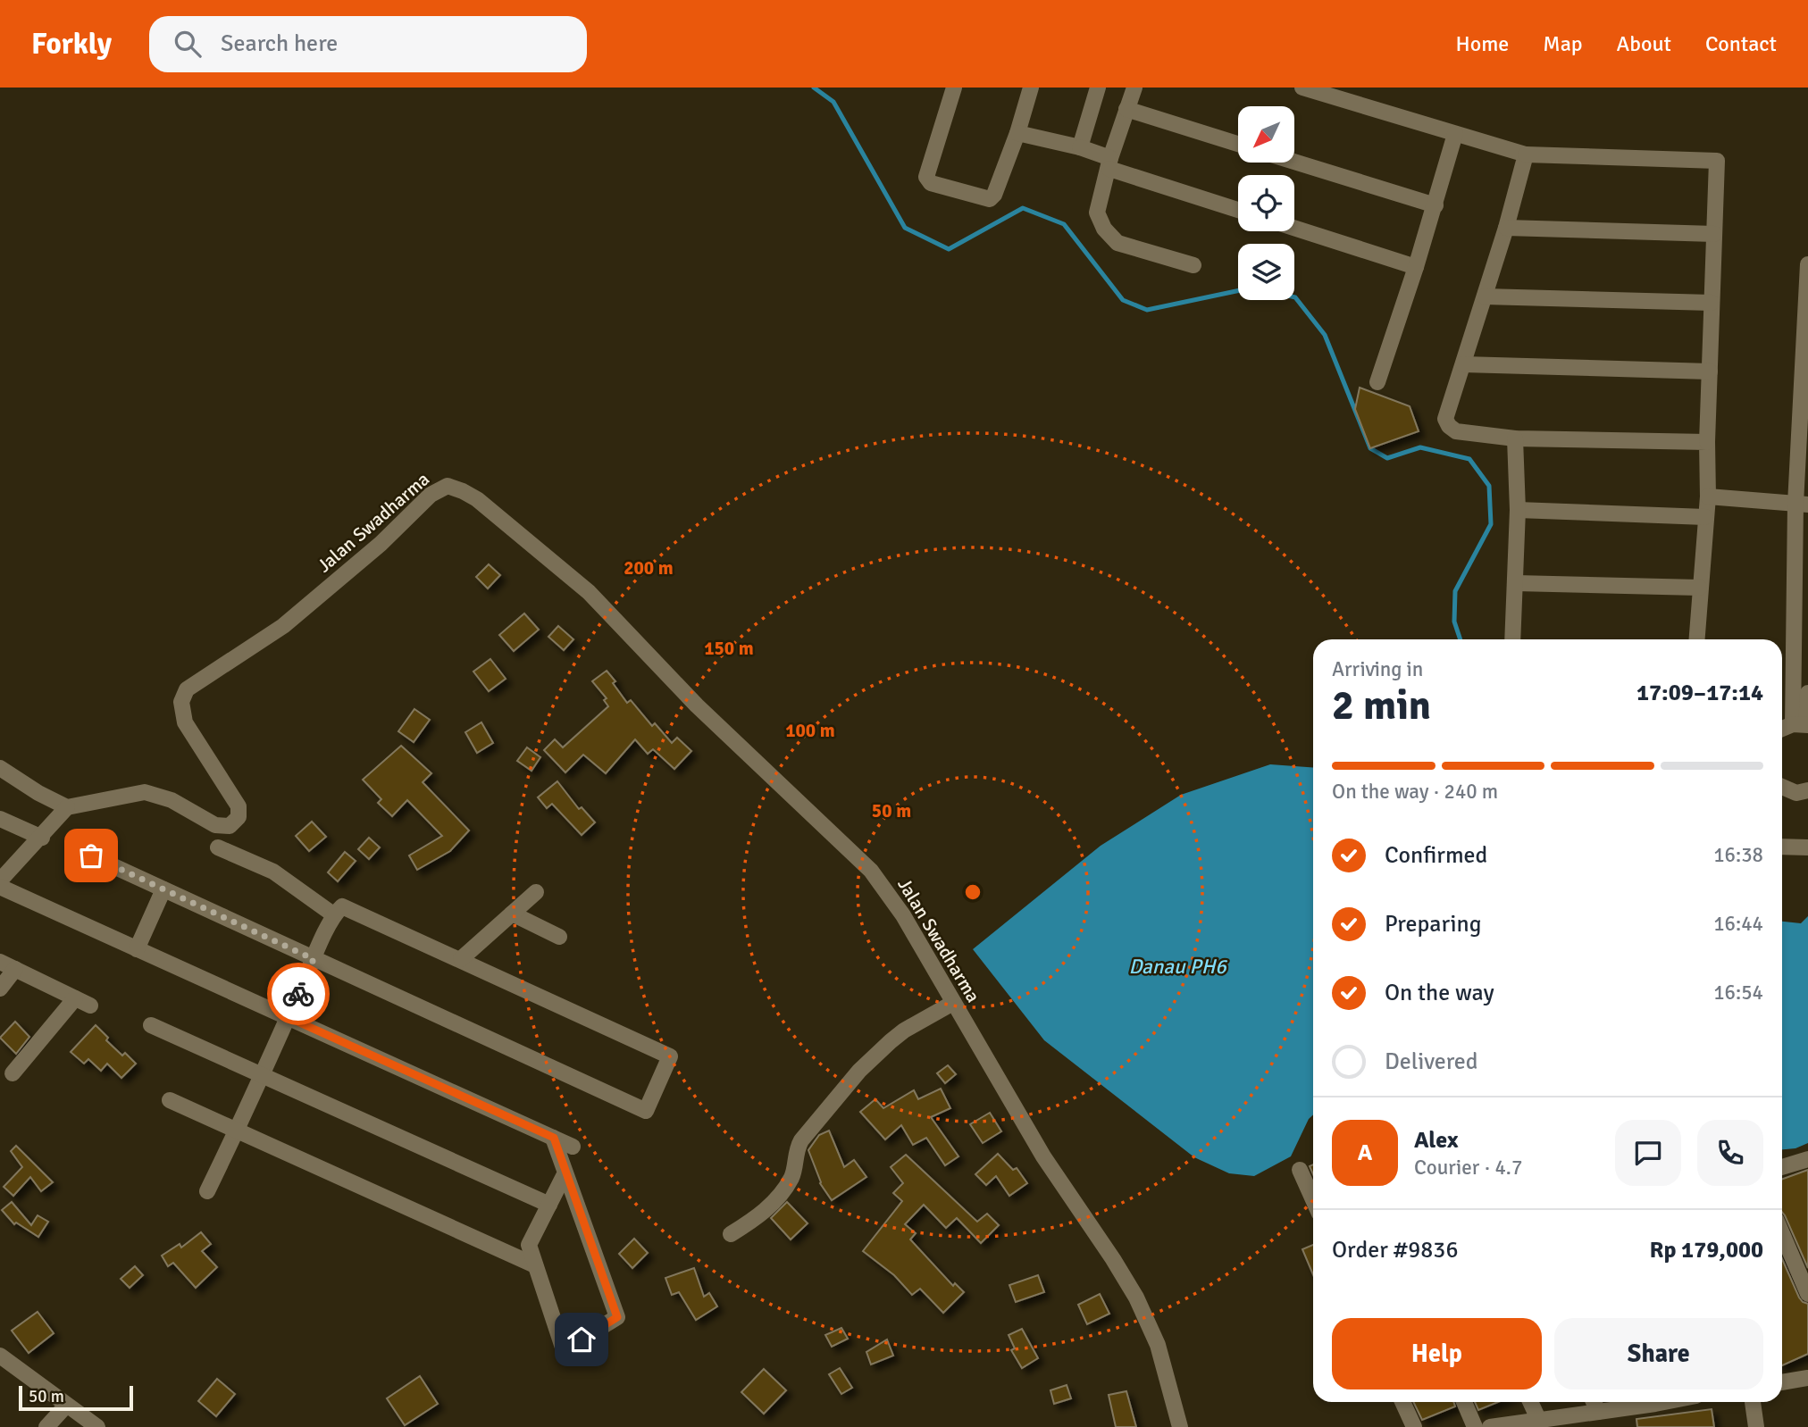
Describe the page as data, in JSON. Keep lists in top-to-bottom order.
{
  "streets": {
    "street": ["Jalan Swadharma"]
  },
  "water": ["Danau PH6"],
  "scale_bar": "50 m",
  "north": "bottom left",
  "page": {
    "header": "Forkly",
    "search": "Search here",
    "nav": [
      "Home",
      "Map",
      "About",
      "Contact"
    ],
    "heading": ["2 min", "Arriving in", "17:09–17:14"],
    "panel": [
      "Alex",
      "Courier · 4.7",
      "Order #9836",
      "Rp 179,000"
    ],
    "bar": "On the way · 240 m",
    "list": [
      ["Confirmed", "16:38"],
      ["Preparing", "16:44"],
      ["On the way", "16:54"],
      "Delivered"
    ],
    "round": "A",
    "buttons": ["Help", "Share"],
    "scale": "50 m"
  },
  "rings": [
    "200 m",
    "150 m",
    "100 m",
    "50 m"
  ]
}
